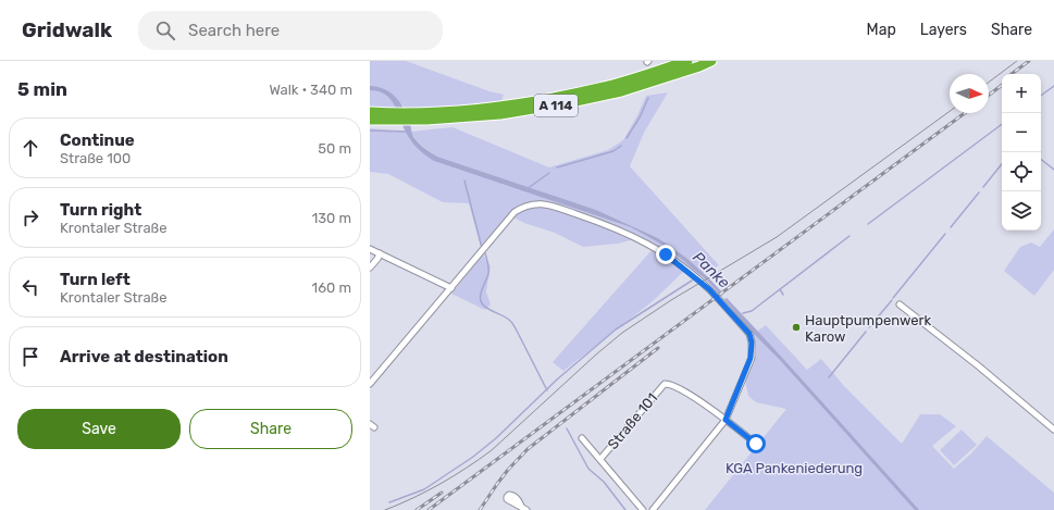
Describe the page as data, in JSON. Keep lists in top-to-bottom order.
{
  "streets": {
    "highway": ["A 114"],
    "street": ["Straße 101"]
  },
  "water": ["Panke"],
  "parks": ["KGA Pankeniederung"],
  "places": ["Hauptpumpenwerk Karow"],
  "north": "right",
  "page": {
    "header": "Gridwalk",
    "search": "Search here",
    "nav": ["Map", "Layers", "Share"],
    "heading": ["5 min", "Walk · 340 m"],
    "map_buttons": ["+", "−"],
    "list": [
      ["Continue", "Straße 100", "50 m"],
      ["Turn right", "Krontaler Straße", "130 m"],
      ["Turn left", "Krontaler Straße", "160 m"],
      "Arrive at destination"
    ],
    "buttons": ["Save", "Share"]
  }
}
